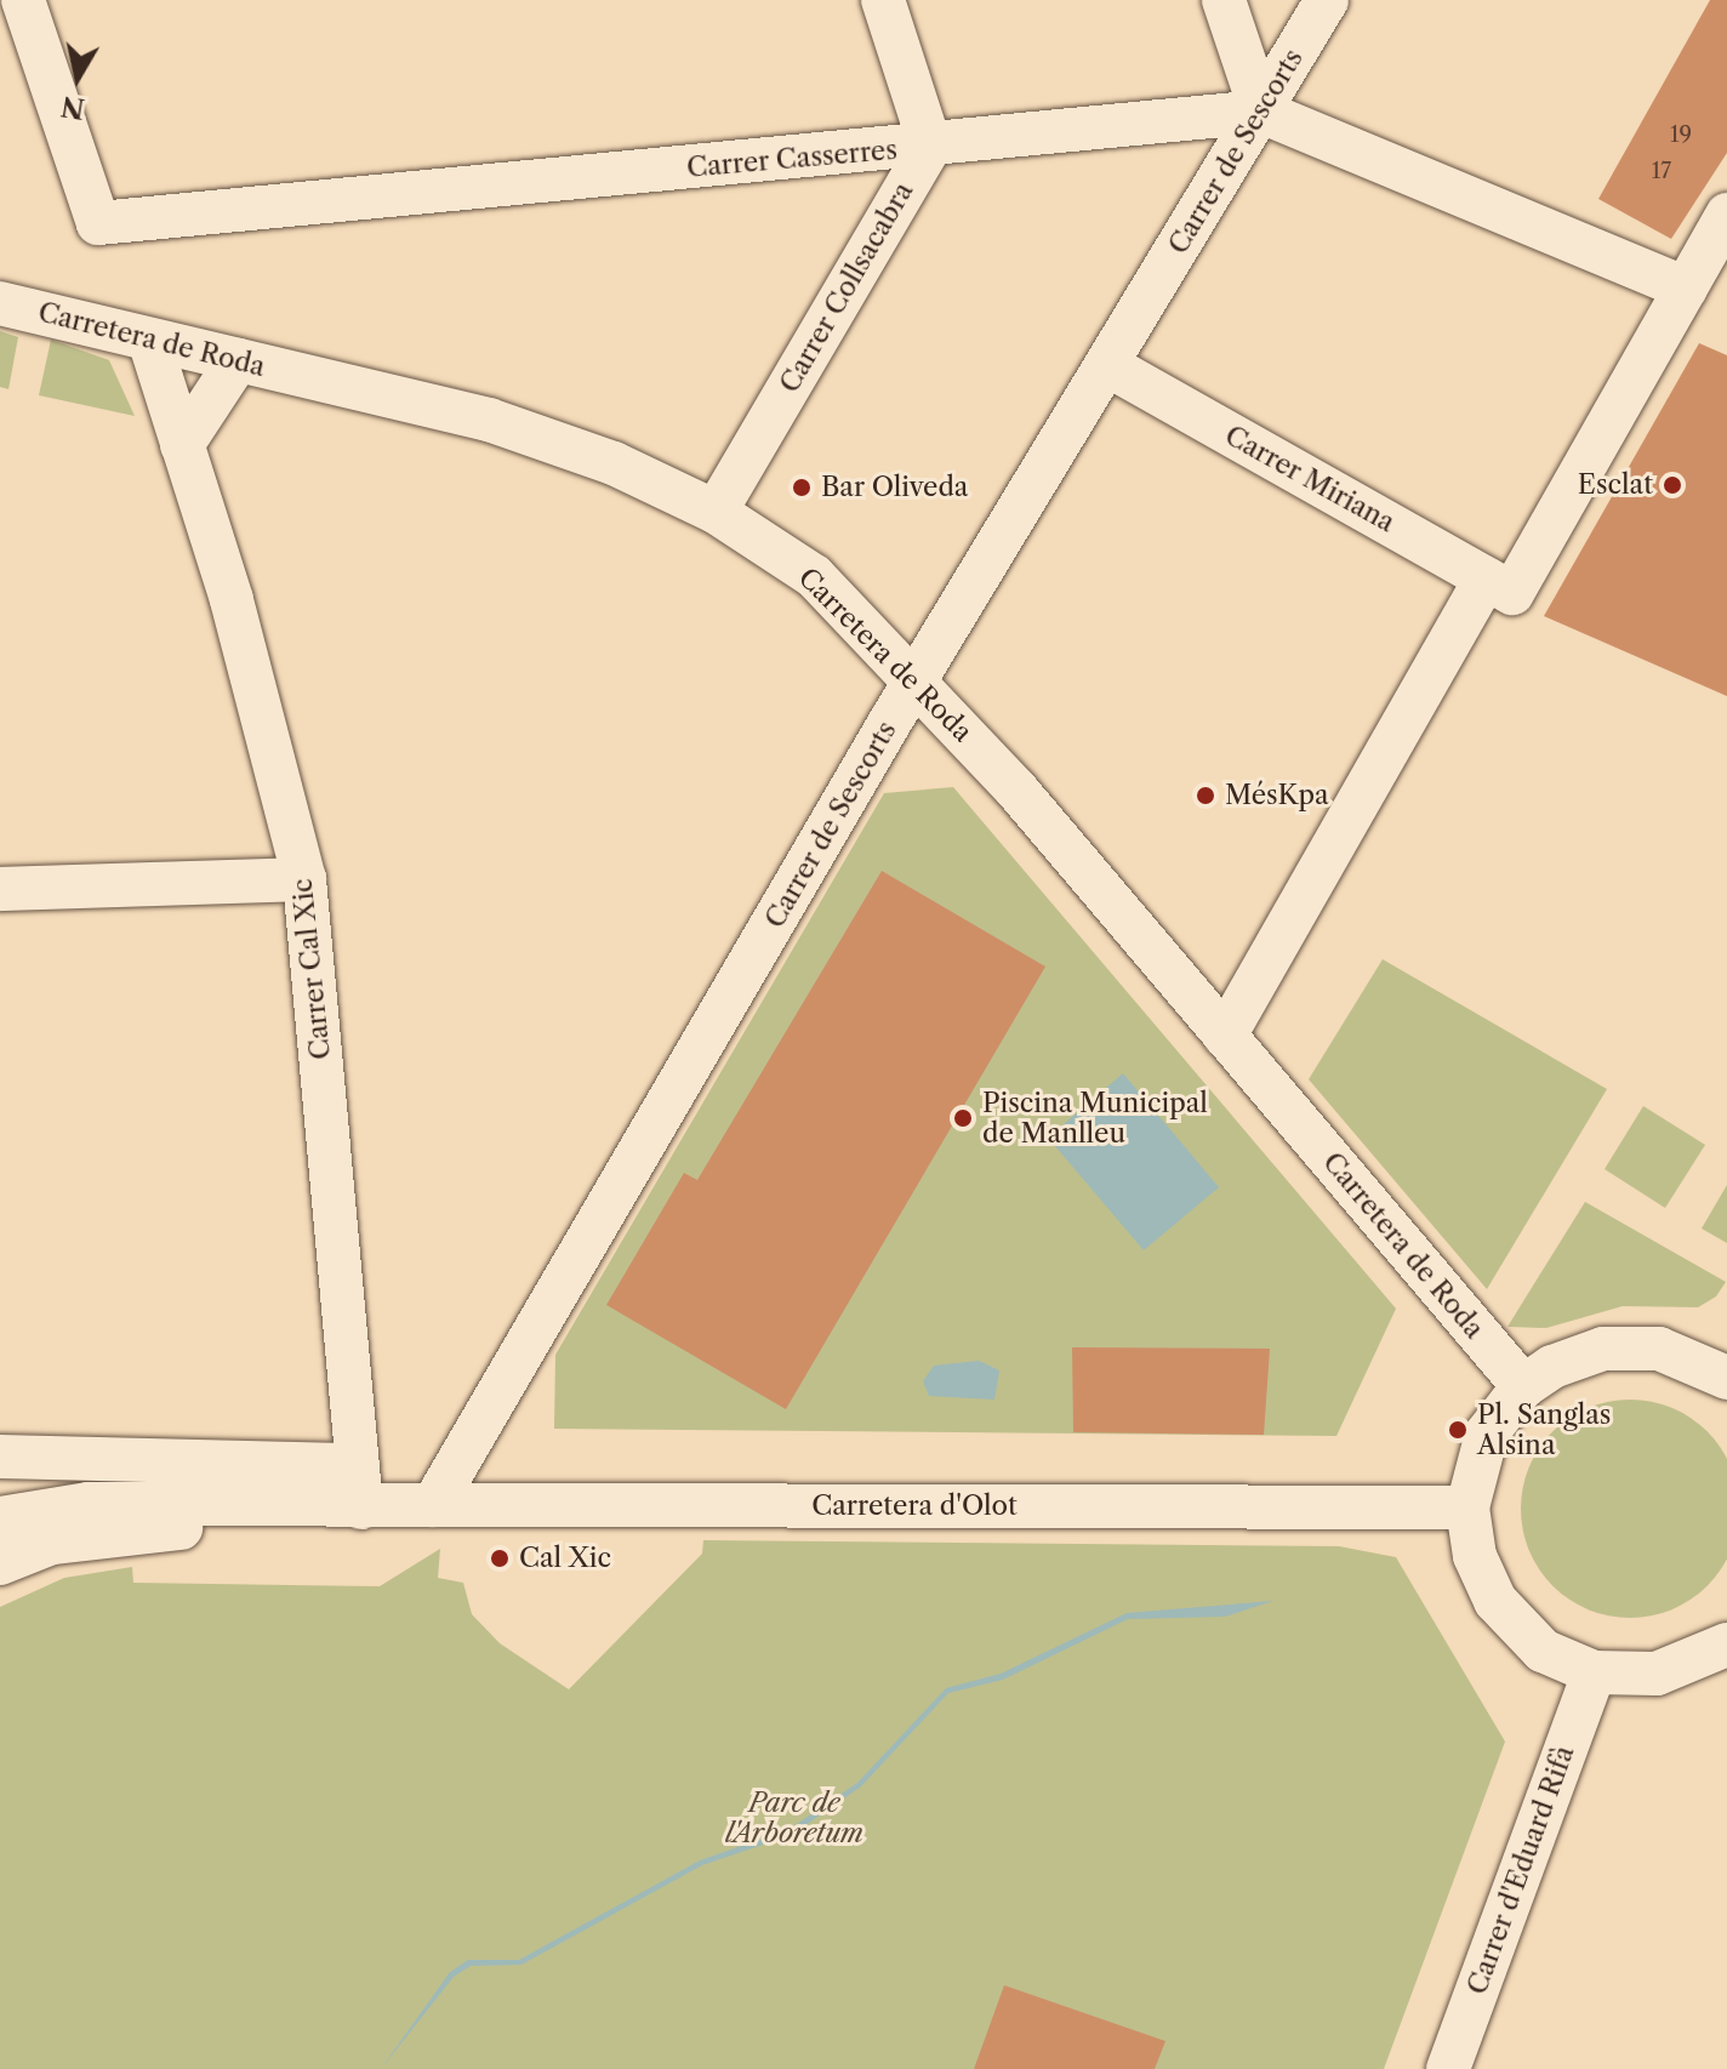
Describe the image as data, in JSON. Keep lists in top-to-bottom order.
{
  "streets": {
    "street": [
      "Carrer de Sescorts",
      "Carrer Casserres",
      "Carrer Collsacabra",
      "Carretera de Roda",
      "Carrer Miriana",
      "Carrer Cal Xic",
      "Carretera d'Olot",
      "Carrer d'Eduard Rifà"
    ]
  },
  "crossings": [
    ["Carrer de Sescorts", "Carrer Casserres"],
    ["Carrer de Sescorts", "Carretera de Roda"],
    ["Carrer de Sescorts", "Carrer Miriana"],
    ["Carrer de Sescorts", "Carretera d'Olot"],
    ["Carrer Casserres", "Carrer Collsacabra"],
    ["Carrer Collsacabra", "Carretera de Roda"],
    ["Carretera de Roda", "Carrer Cal Xic"],
    ["Carrer Cal Xic", "Carretera d'Olot"]
  ],
  "parks": ["Parc de l'Arboretum"],
  "places": [
    "Esclat",
    "Bar Oliveda",
    "MésKpa",
    "Piscina Municipal de Manlleu",
    "Pl. Sanglas Alsina",
    "Cal Xic"
  ],
  "house_numbers": ["19", "17"],
  "north": "bottom"
}
